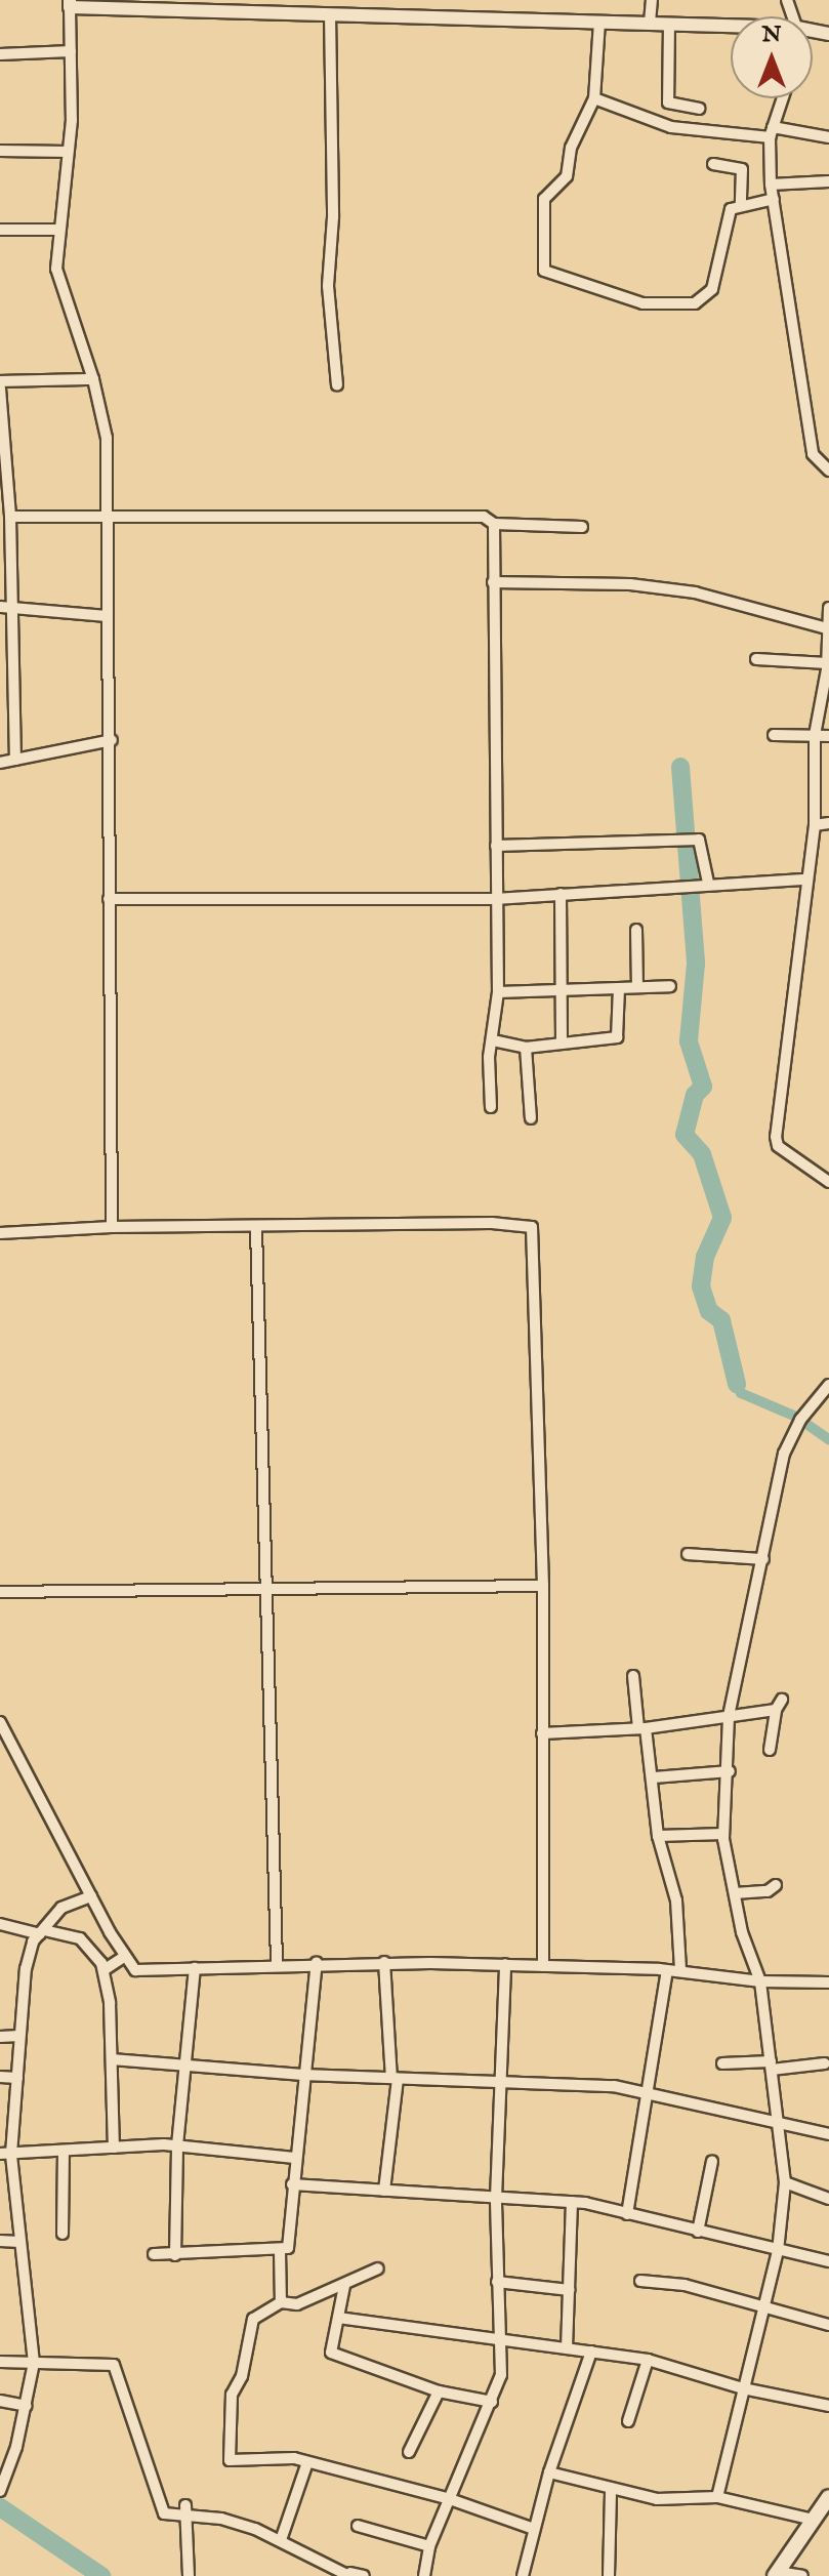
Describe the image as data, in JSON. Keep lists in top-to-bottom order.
{
  "north": "top"
}
